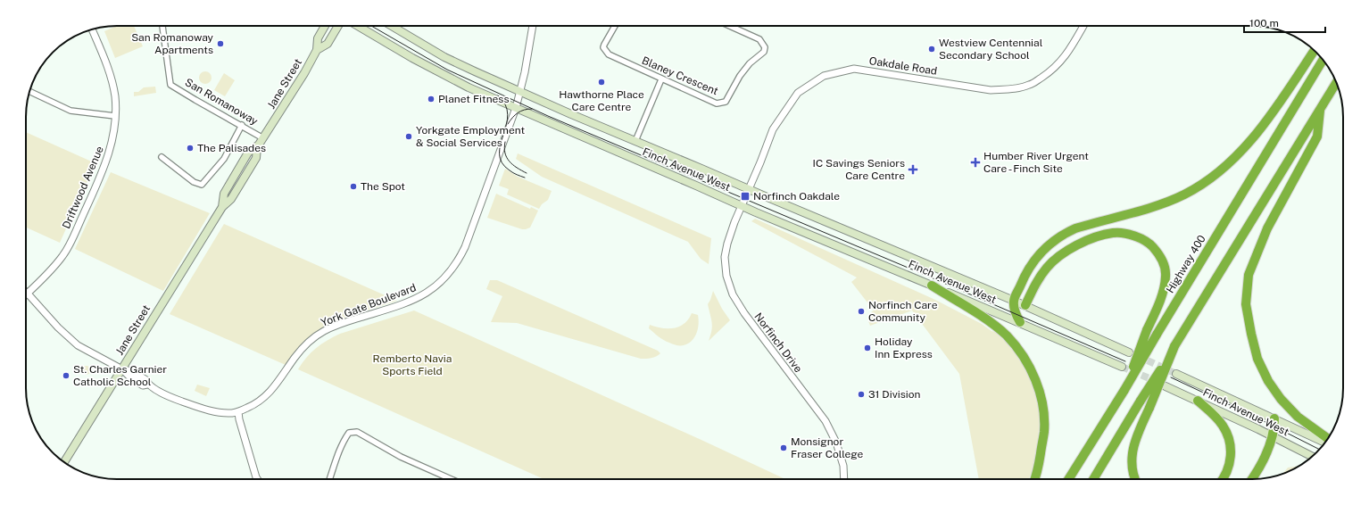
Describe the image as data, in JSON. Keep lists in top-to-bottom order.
{
  "streets": {
    "highway": ["Highway 400"],
    "main road": ["Jane Street", "Finch Avenue West"],
    "street": [
      "Oakdale Road",
      "Blaney Crescent",
      "San Romanoway",
      "Driftwood Avenue",
      "York Gate Boulevard",
      "Norfinch Drive"
    ]
  },
  "crossings": [
    ["Oakdale Road", "Finch Avenue West"],
    ["Oakdale Road", "Norfinch Drive"],
    ["Jane Street", "San Romanoway"],
    ["Jane Street", "York Gate Boulevard"],
    ["Finch Avenue West", "York Gate Boulevard"],
    ["Finch Avenue West", "Norfinch Drive"],
    ["Driftwood Avenue", "York Gate Boulevard"]
  ],
  "parks": ["Remberto Navia Sports Field"],
  "places": {
    "other": [
      "San Romanoway Apartments",
      "Westview Centennial Secondary School",
      "Hawthorne Place Care Centre",
      "Planet Fitness",
      "Yorkgate Employment & Social Services",
      "The Palisades",
      "The Spot",
      "Norfinch Care Community",
      "Holiday Inn Express",
      "St. Charles Garnier Catholic School",
      "31 Division",
      "Monsignor Fraser College"
    ],
    "health": ["Humber River Urgent Care - Finch Site", "IC Savings Seniors Care Centre"],
    "transit": ["Norfinch Oakdale"]
  },
  "scale_bar": "100 m"
}
